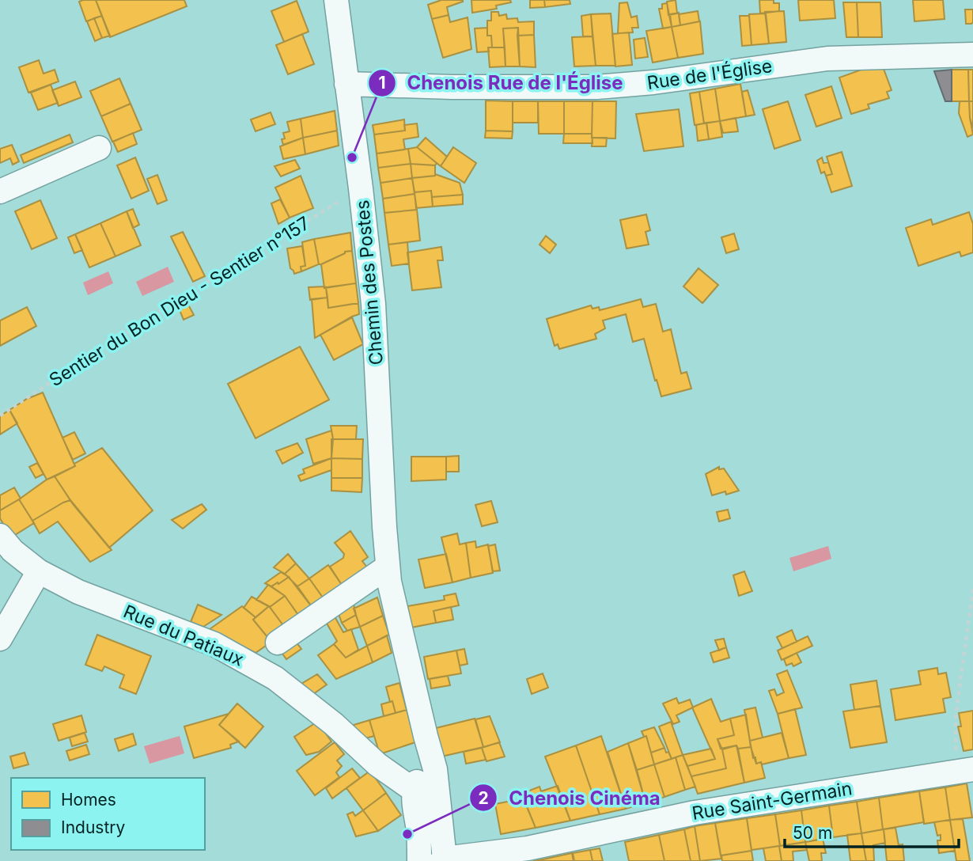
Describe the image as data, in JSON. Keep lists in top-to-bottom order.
{
  "streets": {
    "street": [
      "Rue de l'Église",
      "Chemin des Postes",
      "Rue du Patiaux",
      "Rue Saint-Germain"
    ],
    "path": ["Sentier du Bon Dieu - Sentier n°157"]
  },
  "crossings": [
    ["Rue de l'Église", "Chemin des Postes"],
    ["Chemin des Postes", "Sentier du Bon Dieu - Sentier n°157"],
    ["Chemin des Postes", "Rue du Patiaux"],
    ["Chemin des Postes", "Rue Saint-Germain"]
  ],
  "places": ["Chenois Rue de l'Église", "Chenois Cinéma"],
  "legend": ["Homes", "Industry"],
  "scale_bar": "50 m"
}
